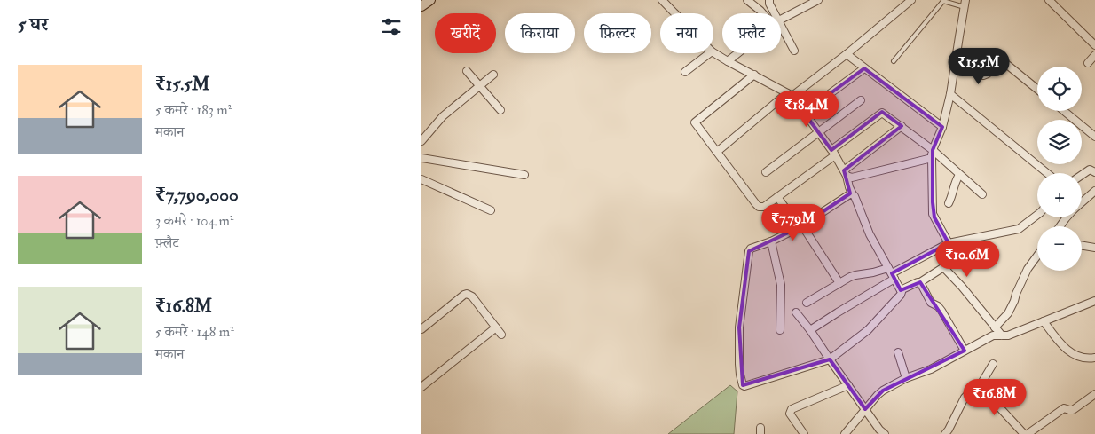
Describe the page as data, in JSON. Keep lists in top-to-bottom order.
{
  "page": {
    "heading": "5 घर",
    "chip": [
      "खरीदें",
      "किराया",
      "फ़िल्टर",
      "नया",
      "फ़्लैट"
    ],
    "price": [
      "₹15.5M",
      "₹18.4M",
      "₹7.79M",
      "₹10.6M",
      "₹16.8M"
    ],
    "list": [
      {
        "name": "₹15.5M",
        "note": "5 कमरे · 183 m² · मकान"
      },
      {
        "name": "₹7,790,000",
        "note": "3 कमरे · 104 m² · फ़्लैट"
      },
      {
        "name": "₹16.8M",
        "note": "5 कमरे · 148 m² · मकान"
      }
    ],
    "map_buttons": ["+", "−"]
  }
}
